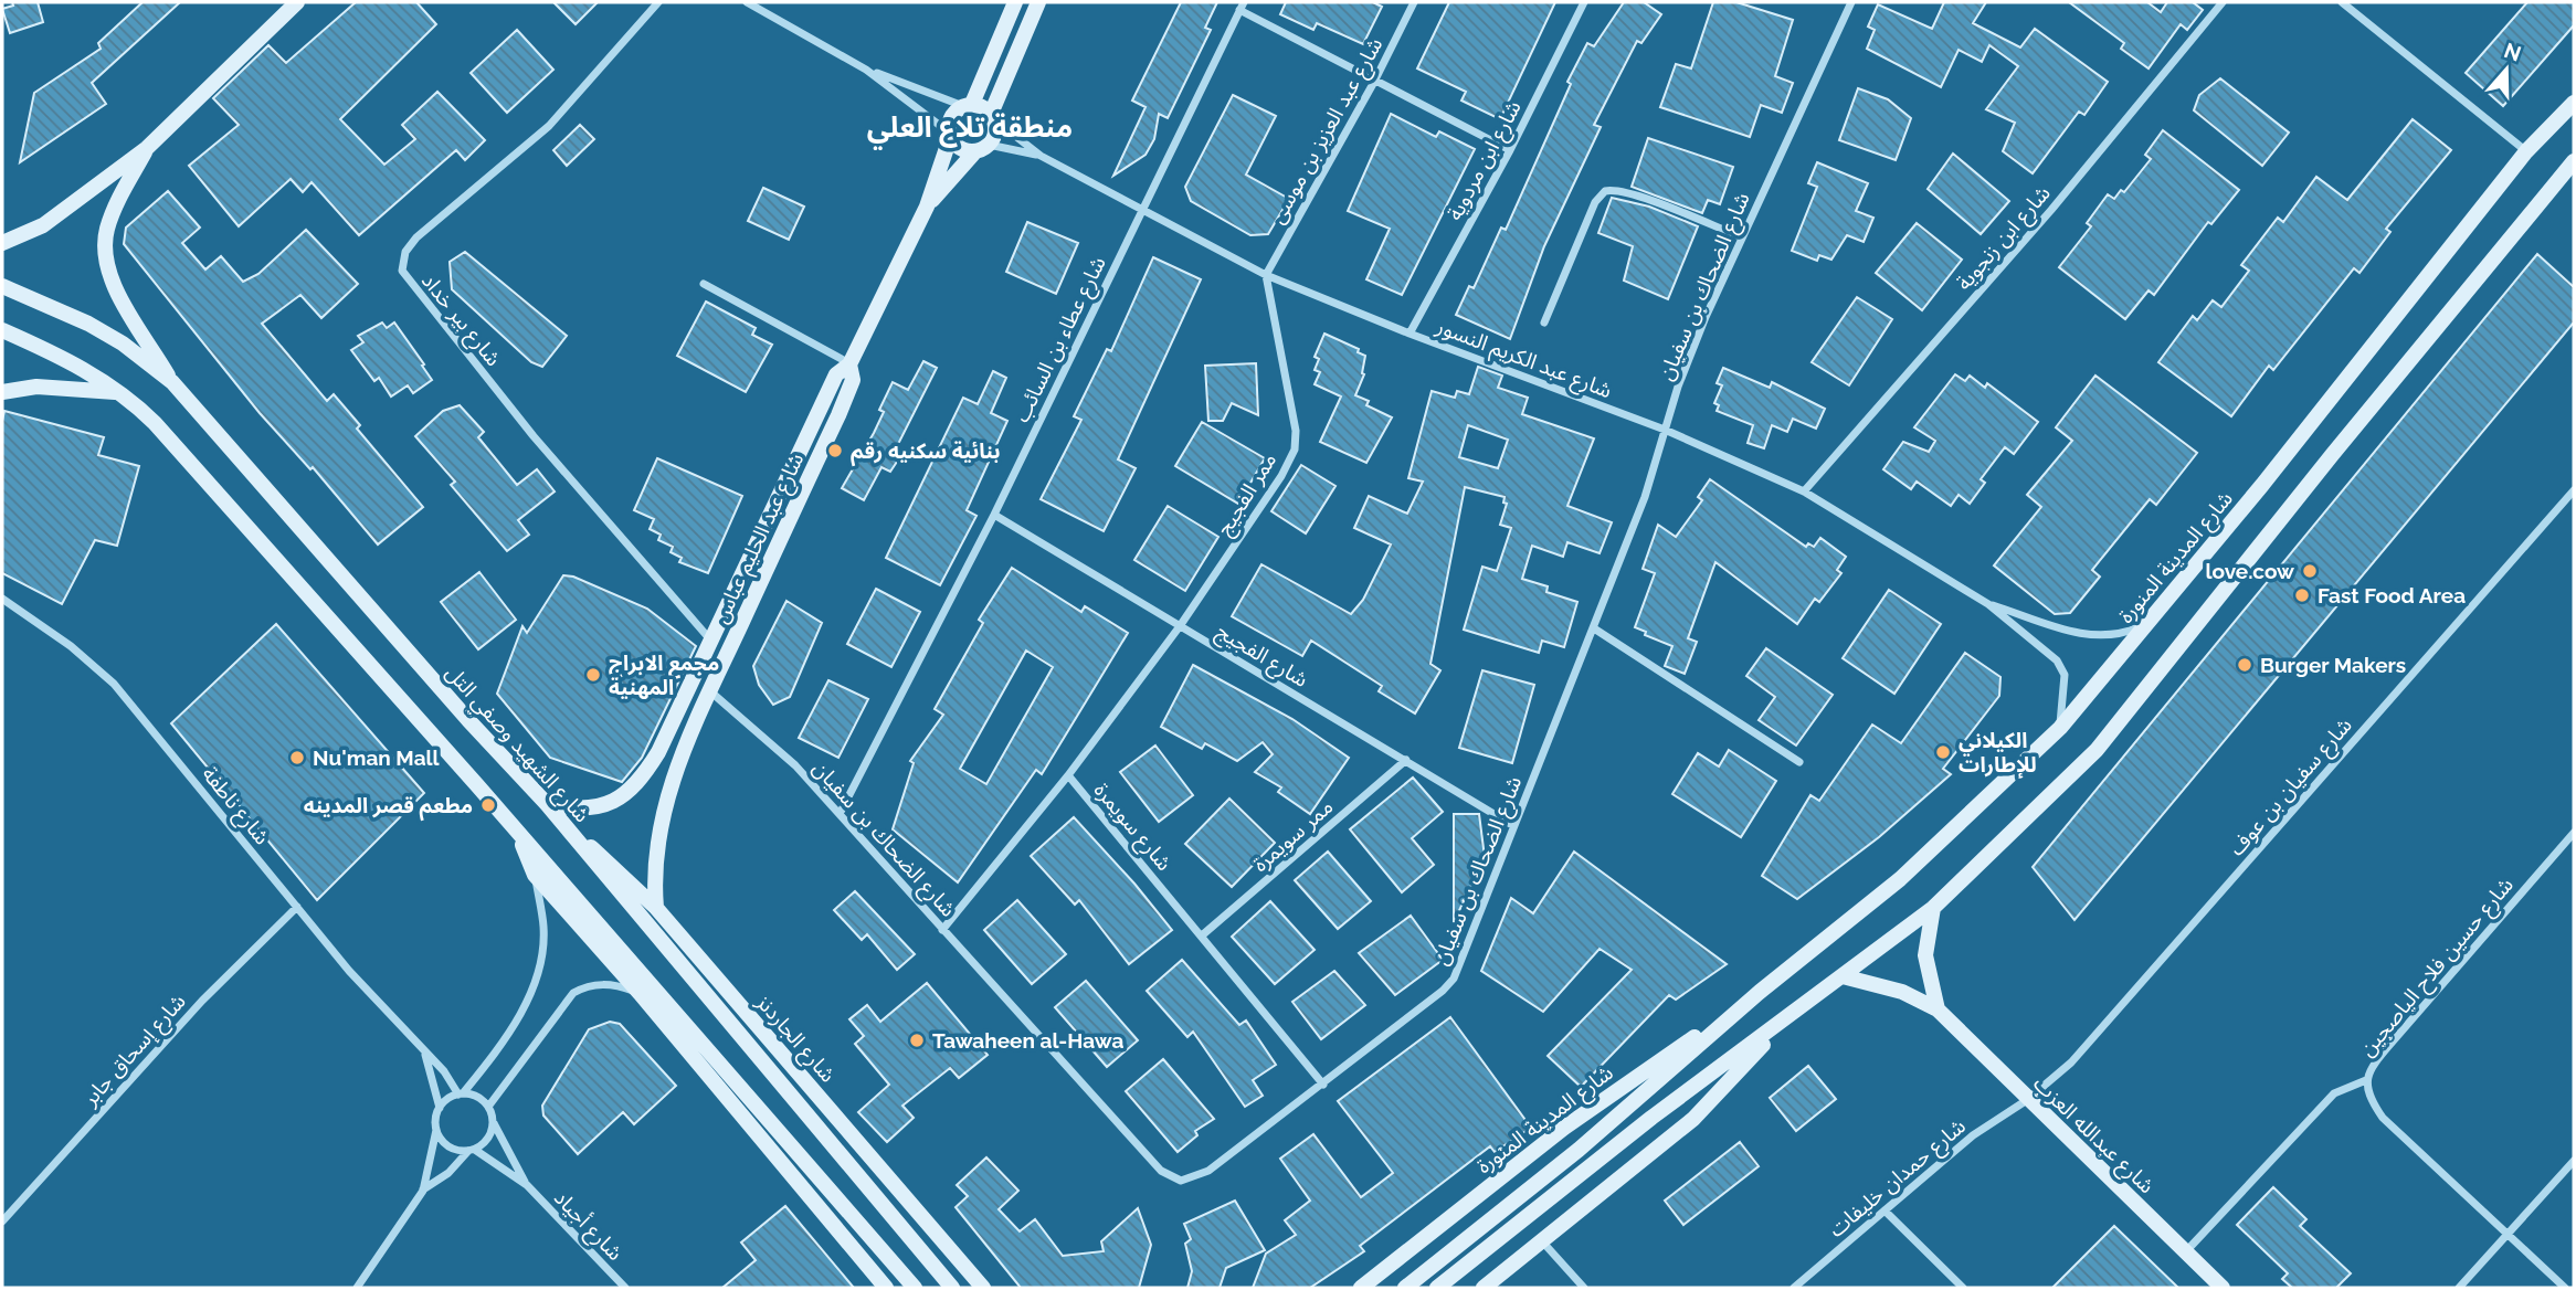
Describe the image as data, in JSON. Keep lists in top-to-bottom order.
{
  "streets": {
    "main road": [
      "شارع عبد الحليم عباس",
      "شارع المدينة المنورة",
      "شارع الشهيد وصفي التل",
      "شارع الجاردنز",
      "شارع عبدالله العزب"
    ],
    "street": [
      "شارع عبد العزيز بن موسى",
      "شارع ابن مردوية",
      "شارع ابن زنجوية",
      "شارع الضحاك بن سفيان",
      "شارع بير خداد",
      "شارع عطاء بن السائب",
      "شارع عبد الكريم النسور",
      "ممر الفجيج",
      "شارع الفجيج",
      "شارع سفيان بن عوف",
      "شارع ناطفة",
      "شارع سويمرة",
      "ممر سويمرة",
      "شارع حسين فلاح الياصجين",
      "شارع إسحاق جابر",
      "شارع حمدان خليفات",
      "شارع أجياد"
    ]
  },
  "crossings": [
    ["شارع عبد العزيز بن موسى", "شارع عبد الكريم النسور"],
    ["شارع عبد العزيز بن موسى", "ممر الفجيج"],
    ["شارع ابن مردوية", "شارع عبد الكريم النسور"],
    ["شارع ابن زنجوية", "شارع عبد الكريم النسور"],
    ["شارع الضحاك بن سفيان", "شارع عطاء بن السائب"],
    ["شارع الضحاك بن سفيان", "شارع عبد الكريم النسور"],
    ["شارع الضحاك بن سفيان", "شارع عبد الحليم عباس"],
    ["شارع الضحاك بن سفيان", "شارع الفجيج"],
    ["شارع الضحاك بن سفيان", "شارع سويمرة"],
    ["شارع بير خداد", "شارع عبد الحليم عباس"],
    ["شارع عطاء بن السائب", "شارع عبد الكريم النسور"],
    ["شارع عطاء بن السائب", "شارع الفجيج"],
    ["شارع عبد الكريم النسور", "ممر الفجيج"],
    ["شارع عبد الكريم النسور", "شارع عبد الحليم عباس"],
    ["شارع عبد الكريم النسور", "شارع المدينة المنورة"],
    ["ممر الفجيج", "شارع الفجيج"],
    ["ممر الفجيج", "شارع سويمرة"],
    ["شارع عبد الحليم عباس", "شارع الشهيد وصفي التل"],
    ["شارع عبد الحليم عباس", "شارع الجاردنز"],
    ["شارع الفجيج", "شارع سويمرة"],
    ["شارع الفجيج", "ممر سويمرة"],
    ["شارع الشهيد وصفي التل", "شارع الجاردنز"],
    ["شارع سفيان بن عوف", "شارع عبدالله العزب"],
    ["شارع سفيان بن عوف", "شارع حمدان خليفات"],
    ["شارع ناطفة", "شارع إسحاق جابر"],
    ["شارع ناطفة", "شارع أجياد"],
    ["شارع سويمرة", "ممر سويمرة"],
    ["شارع عبدالله العزب", "شارع حمدان خليفات"]
  ],
  "districts": ["منطقة تلاع العلي"],
  "places": [
    "بنائية سكنيه رقم",
    "love.cow",
    "Fast Food Area",
    "Burger Makers",
    "مجمع الابراج المهنية",
    "الكيلاني للإطارات",
    "Nu'man Mall",
    "مطعم قصر المدينه",
    "Tawaheen al-Hawa"
  ],
  "north": "top"
}
